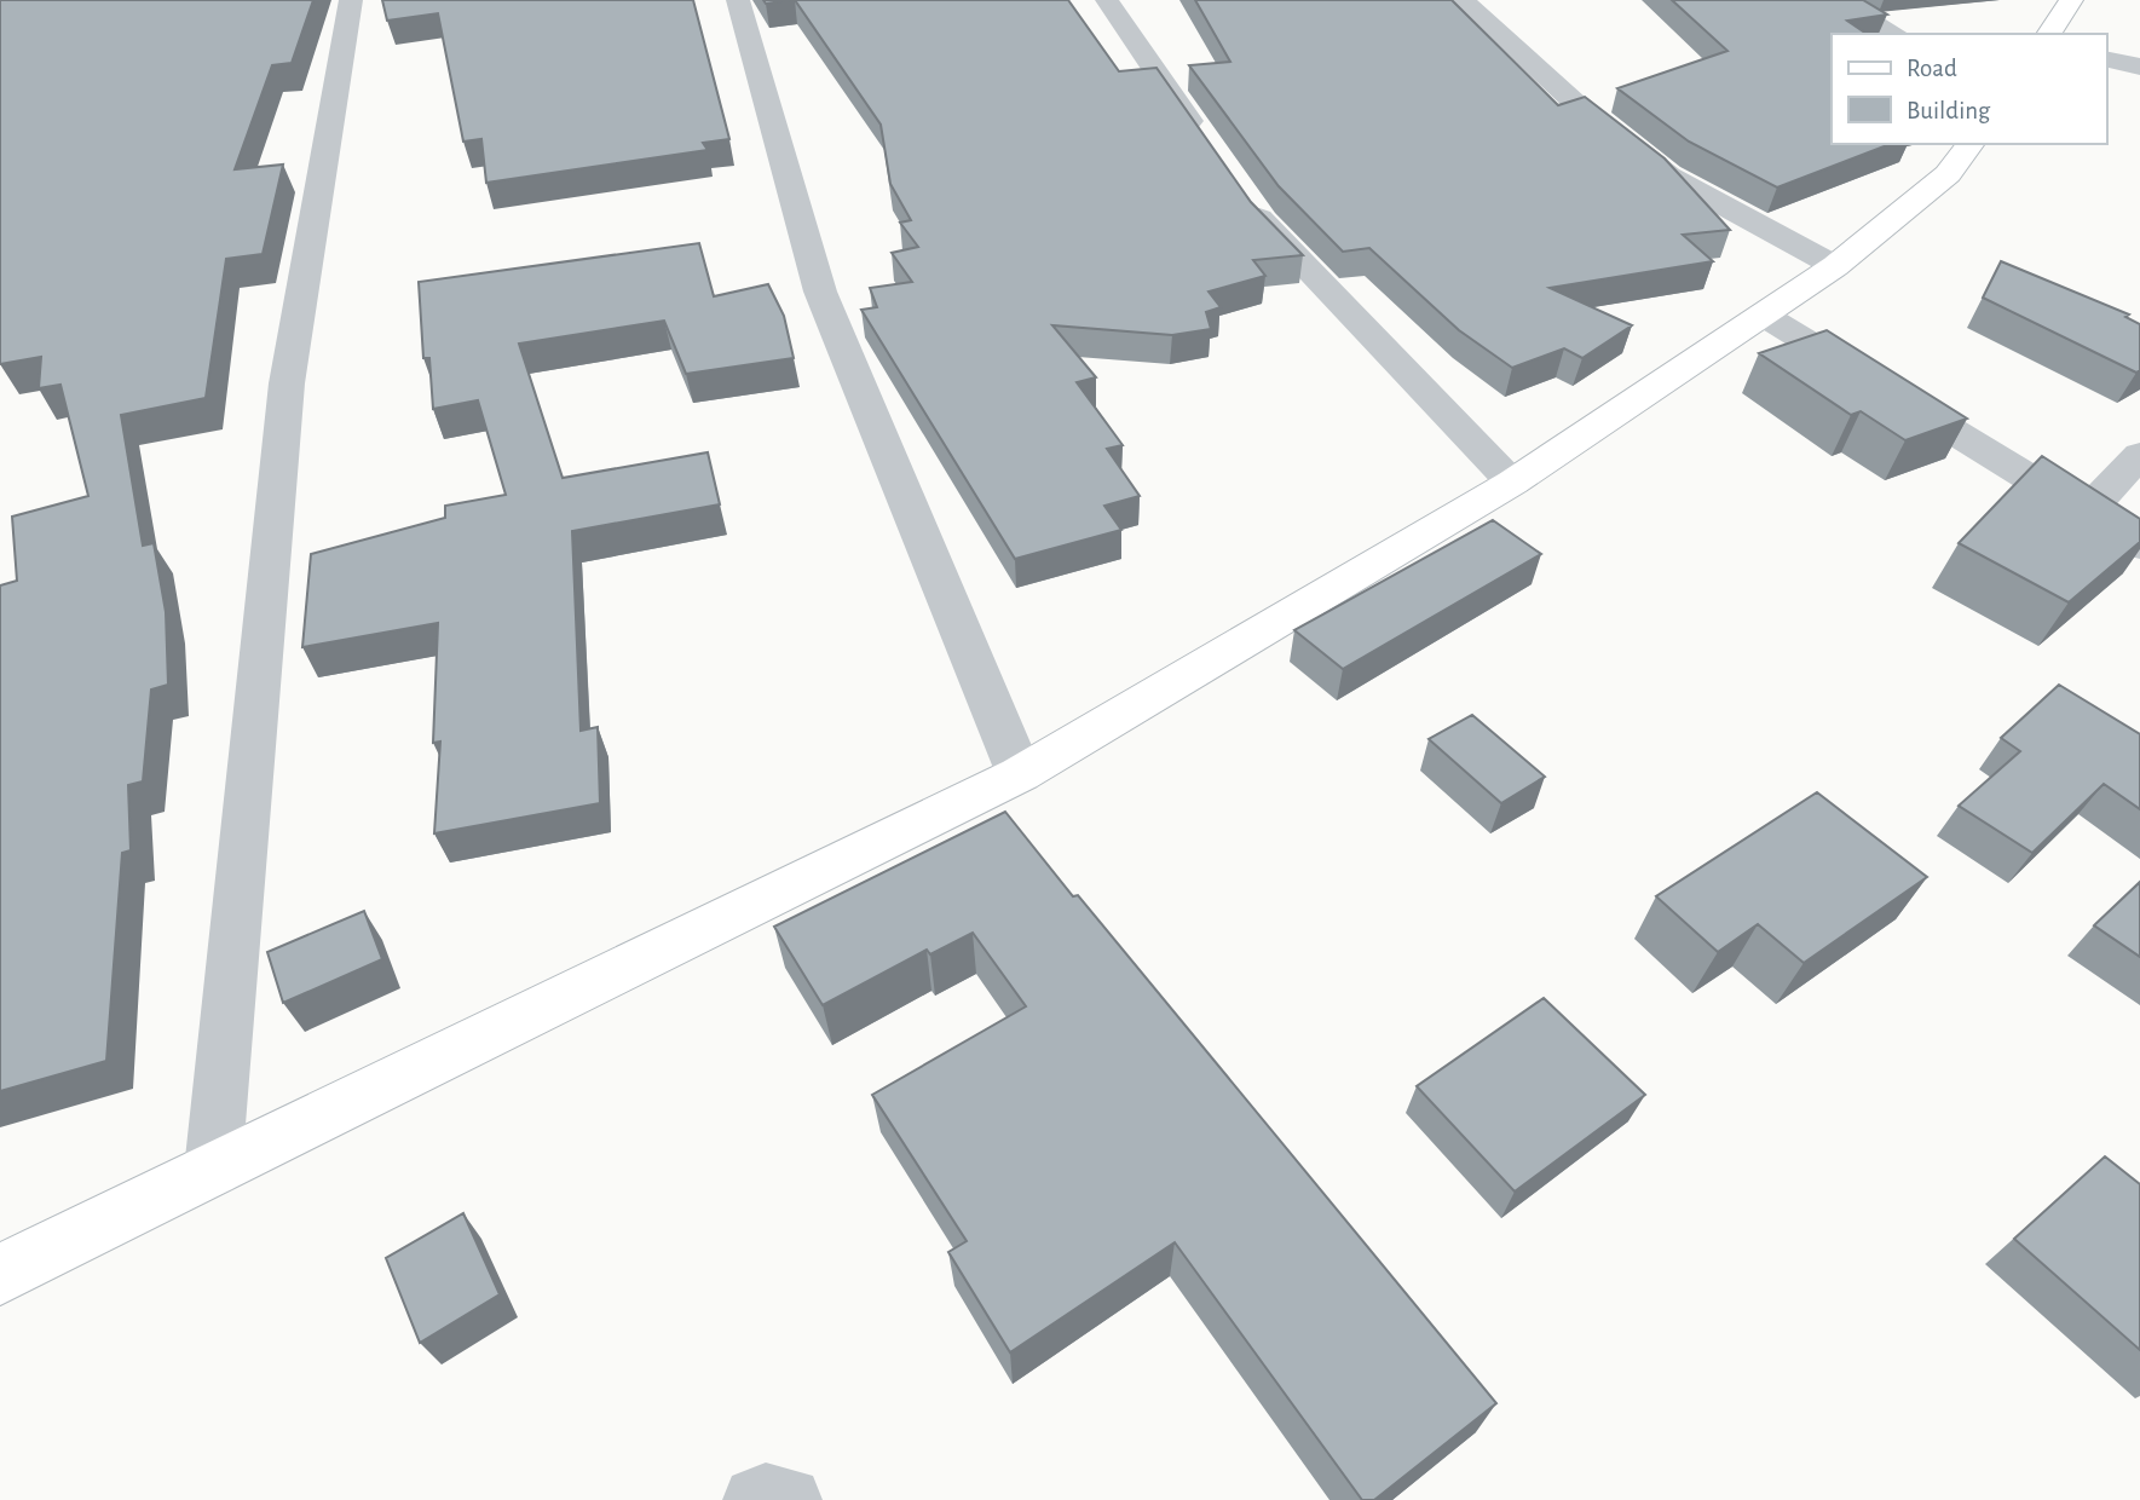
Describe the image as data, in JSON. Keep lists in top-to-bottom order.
{
  "legend": ["Road", "Building"]
}
